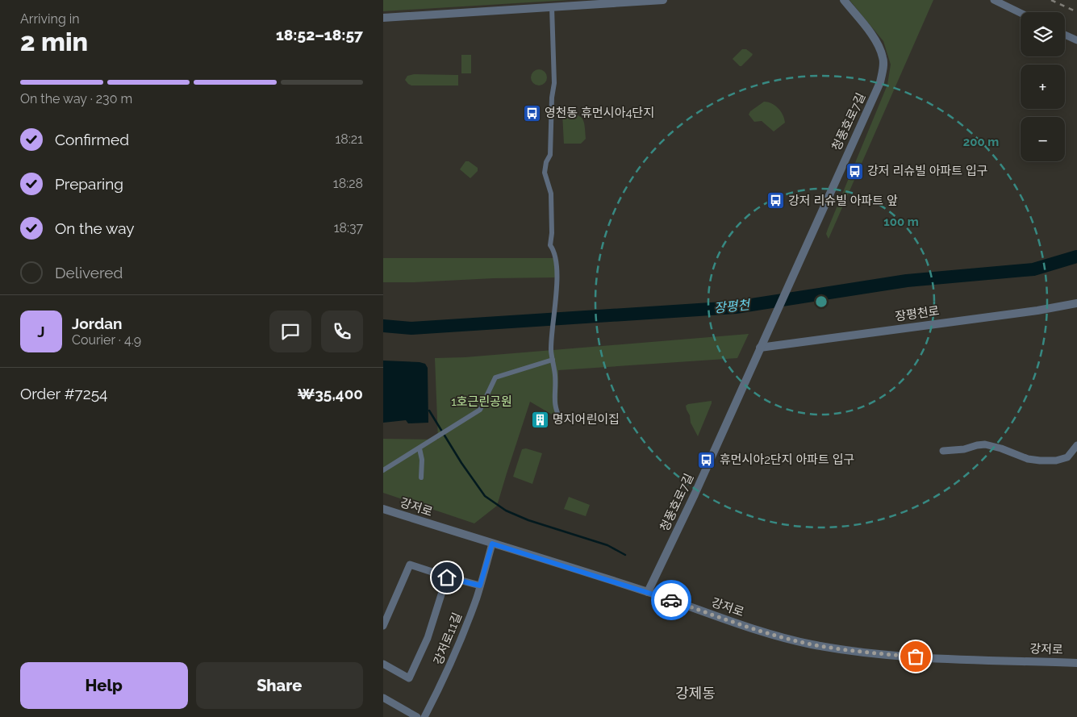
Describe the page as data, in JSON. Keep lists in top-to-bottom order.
{
  "streets": {
    "street": [
      "청풍호로7길",
      "장평천로",
      "강저로",
      "강저로11길"
    ]
  },
  "crossings": [
    ["청풍호로7길", "장평천로"],
    ["청풍호로7길", "강저로"],
    ["강저로", "강저로11길"]
  ],
  "districts": ["강제동"],
  "water": ["장평천"],
  "parks": ["1호근린공원"],
  "places": {
    "bus stop": [
      "영천동 휴먼시아4단지",
      "강저 리슈빌 아파트 입구",
      "강저 리슈빌 아파트 앞",
      "휴먼시아2단지 아파트 입구"
    ],
    "building": ["명지어린이집"]
  },
  "page": {
    "heading": ["2 min", "Arriving in", "18:52–18:57"],
    "panel": [
      "Jordan",
      "Courier · 4.9",
      "Order #7254",
      "₩35,400"
    ],
    "map_buttons": ["+", "−"],
    "bar": "On the way · 230 m",
    "list": [
      ["Confirmed", "18:21"],
      ["Preparing", "18:28"],
      ["On the way", "18:37"],
      "Delivered"
    ],
    "round": "J",
    "buttons": ["Help", "Share"]
  },
  "rings": ["200 m", "100 m"]
}
